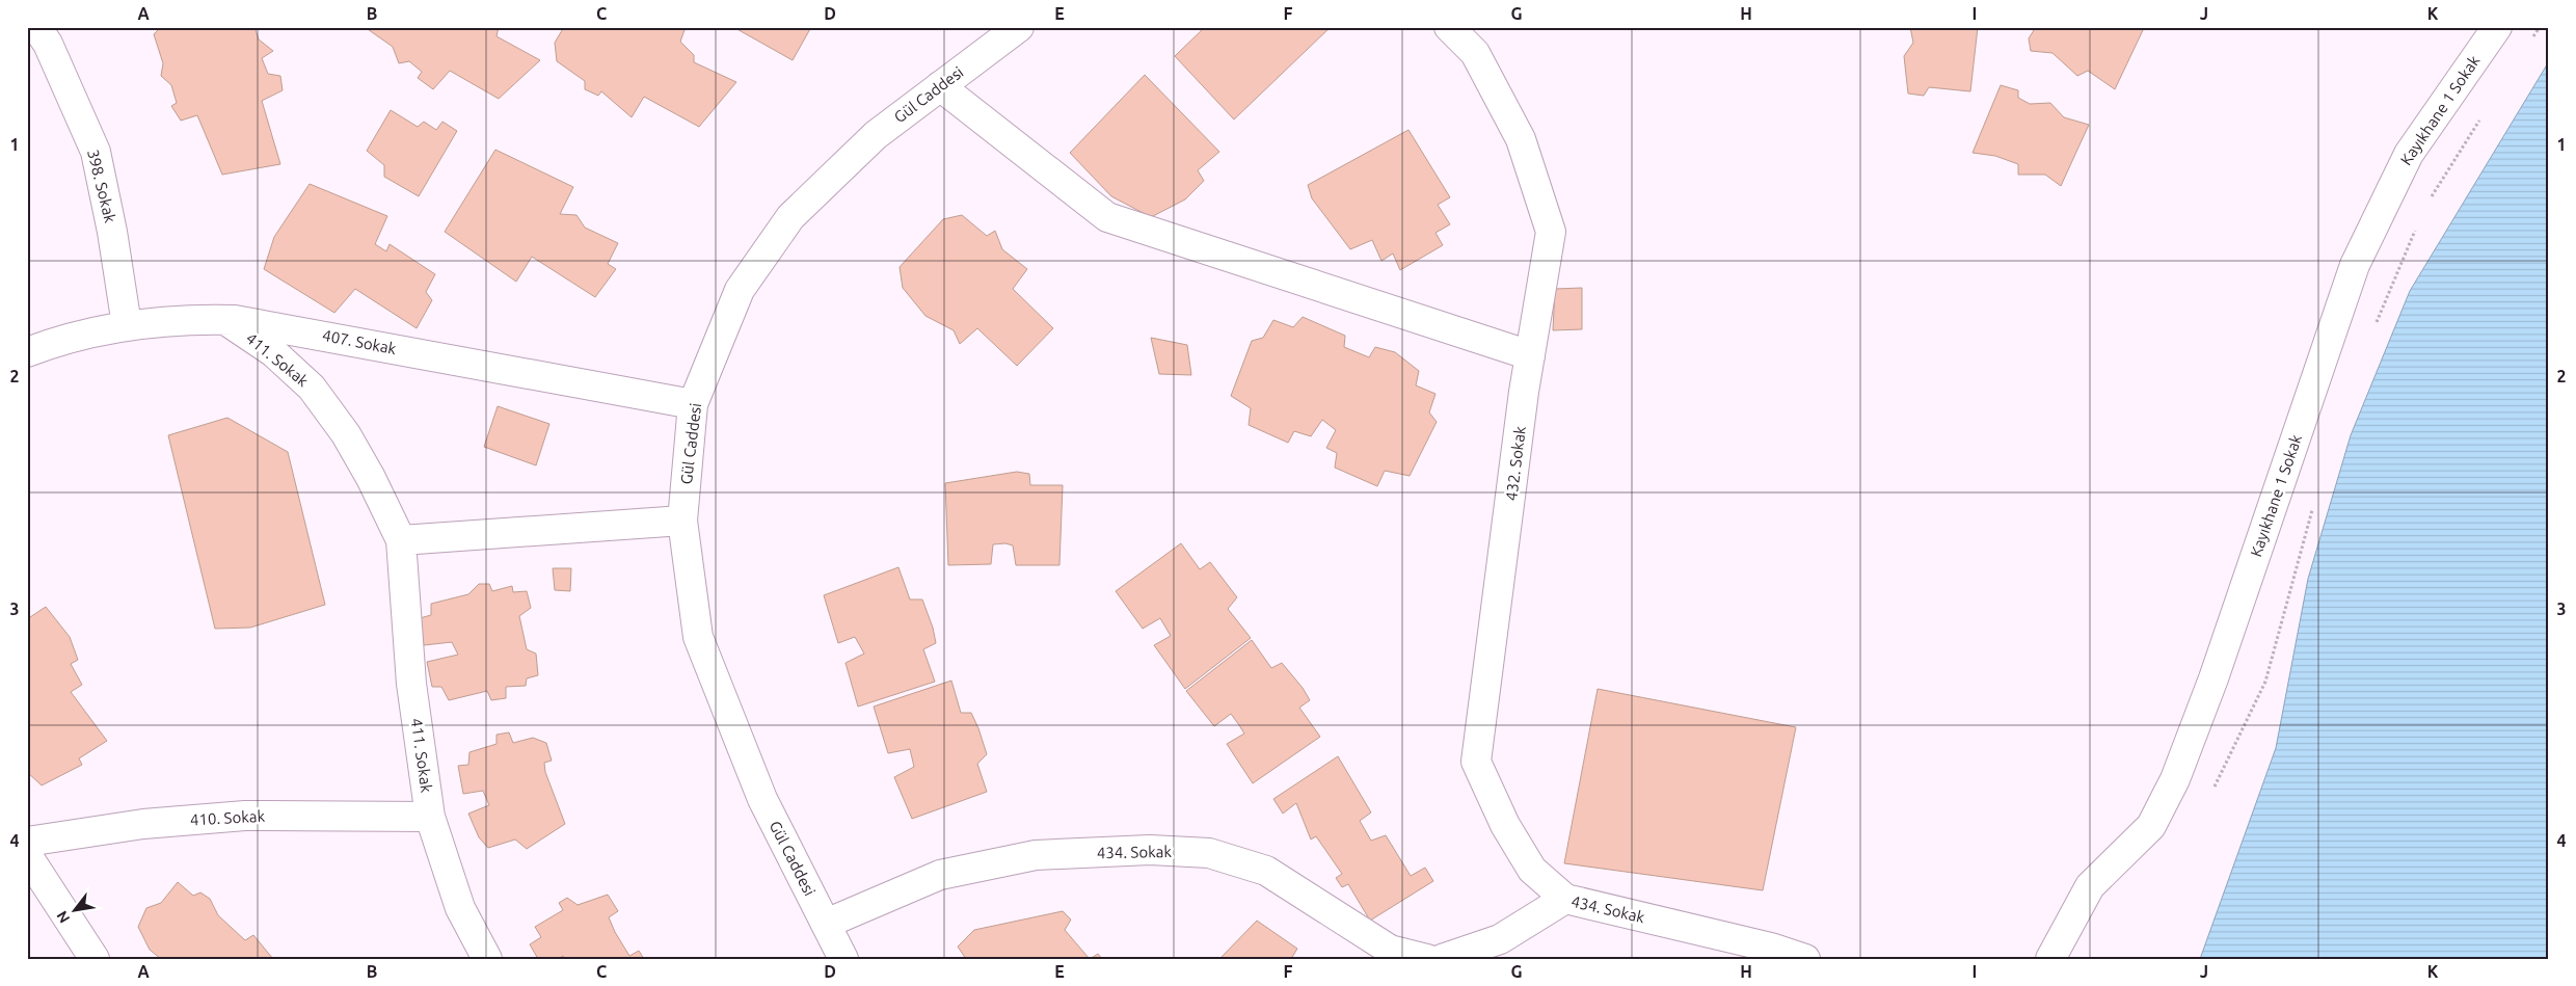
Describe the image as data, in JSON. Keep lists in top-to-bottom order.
{
  "streets": {
    "street": [
      "Gül Caddesi",
      "Kayıkhane 1 Sokak",
      "398. Sokak",
      "407. Sokak",
      "411. Sokak",
      "432. Sokak",
      "410. Sokak",
      "434. Sokak"
    ]
  },
  "crossings": [
    ["Gül Caddesi", "407. Sokak"],
    ["Gül Caddesi", "434. Sokak"],
    ["398. Sokak", "407. Sokak"],
    ["407. Sokak", "411. Sokak"],
    ["411. Sokak", "410. Sokak"],
    ["432. Sokak", "434. Sokak"]
  ],
  "north": "bottom left",
  "grid": {
    "columns": [
      "A",
      "B",
      "C",
      "D",
      "E",
      "F",
      "G",
      "H",
      "I",
      "J",
      "K"
    ],
    "rows": [
      "1",
      "2",
      "3",
      "4"
    ]
  }
}
